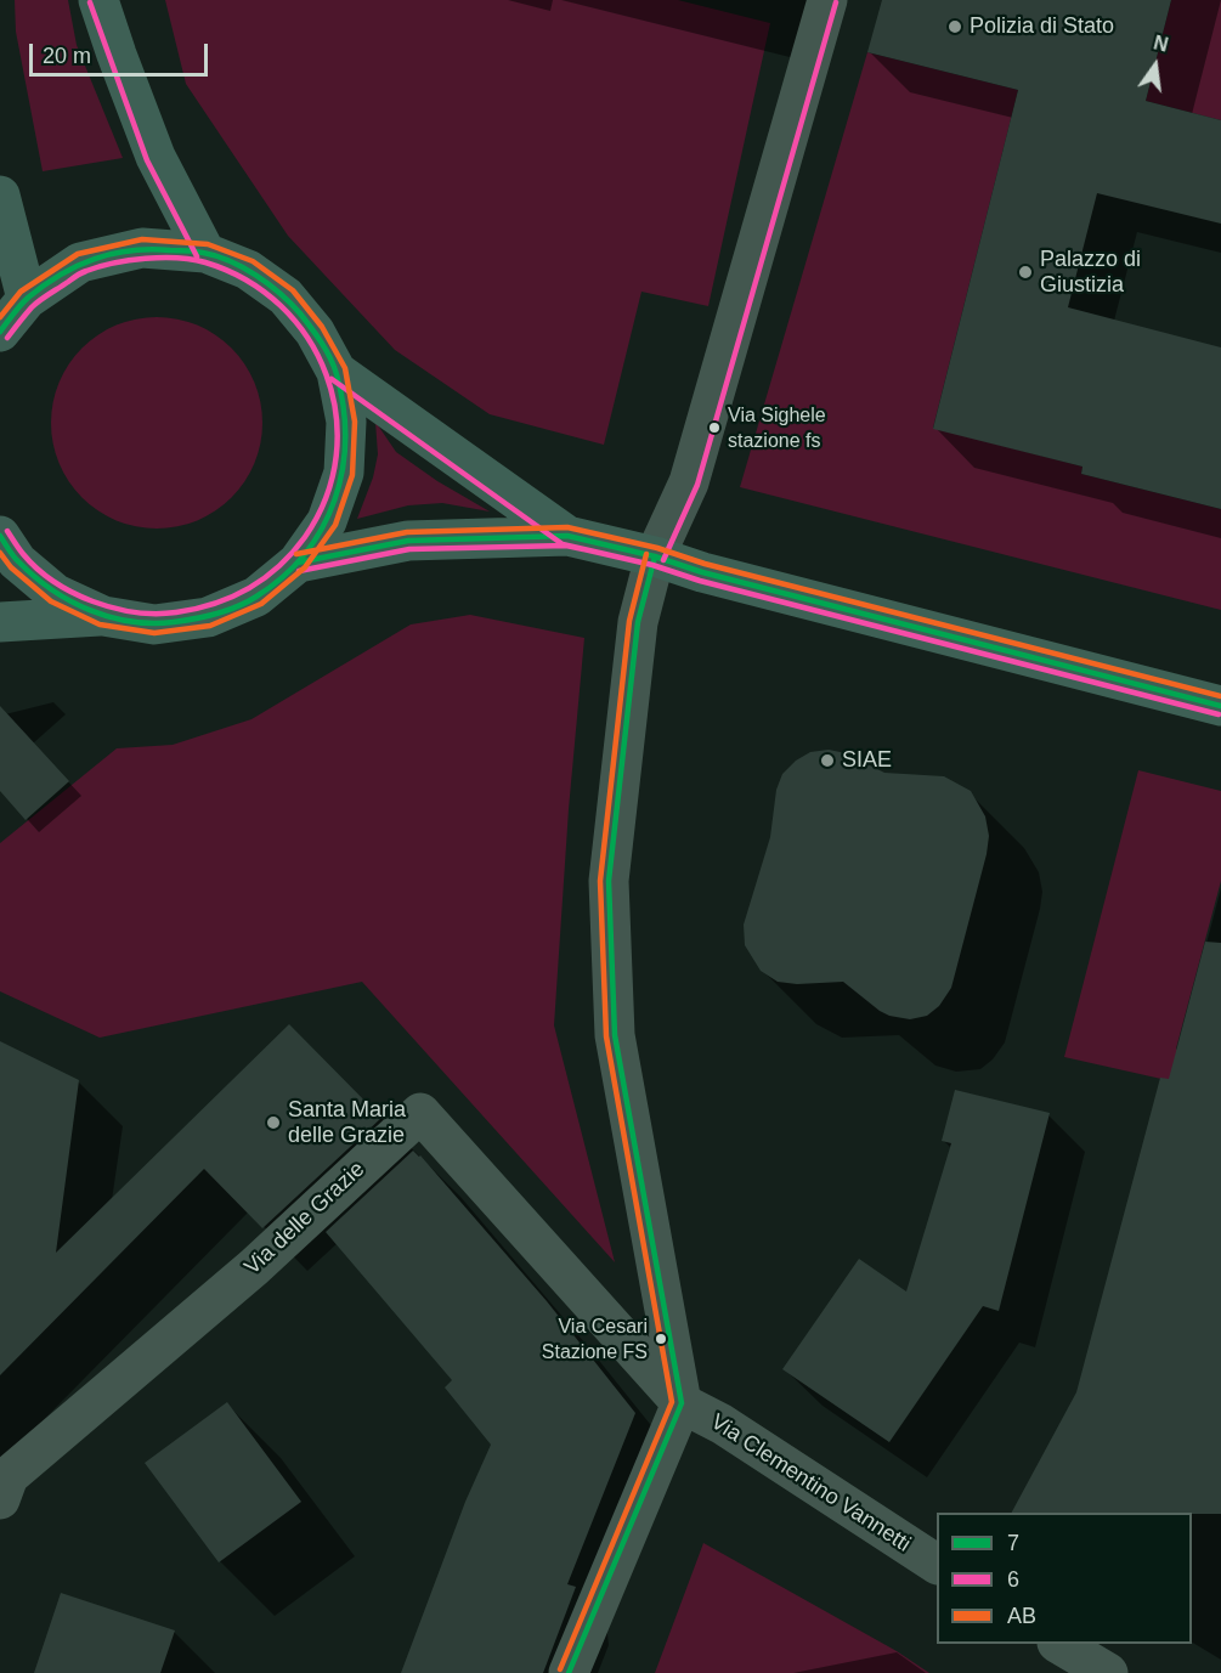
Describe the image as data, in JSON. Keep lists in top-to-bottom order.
{
  "streets": {
    "street": ["Via delle Grazie", "Via Clementino Vannetti"]
  },
  "crossings": [
    ["Via delle Grazie", "Via Clementino Vannetti"]
  ],
  "places": [
    "Polizia di Stato",
    "Palazzo di Giustizia",
    "Via Sighele stazione fs",
    "SIAE",
    "Santa Maria delle Grazie",
    "Via Cesari Stazione FS"
  ],
  "lines": ["transit line 6", "transit line AB", "transit line 7"],
  "legend": ["7", "6", "AB"],
  "scale_bar": "20 m",
  "north": "top"
}
